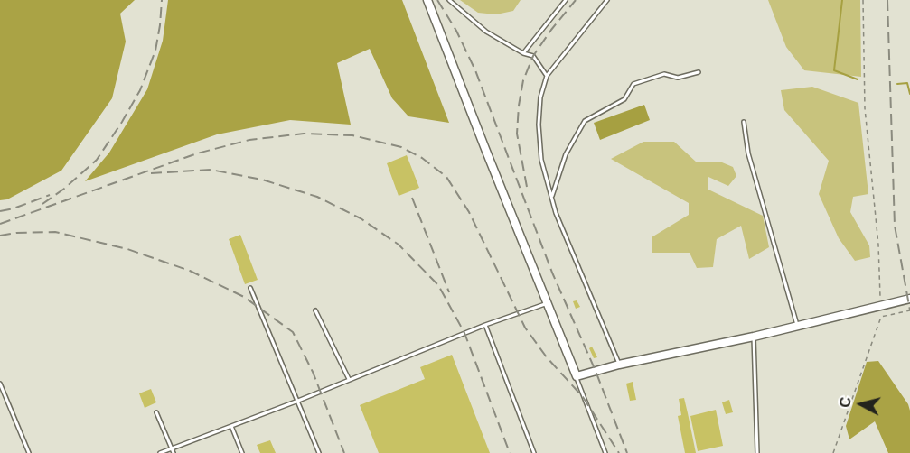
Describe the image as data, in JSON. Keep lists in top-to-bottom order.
{
  "north": "left"
}
